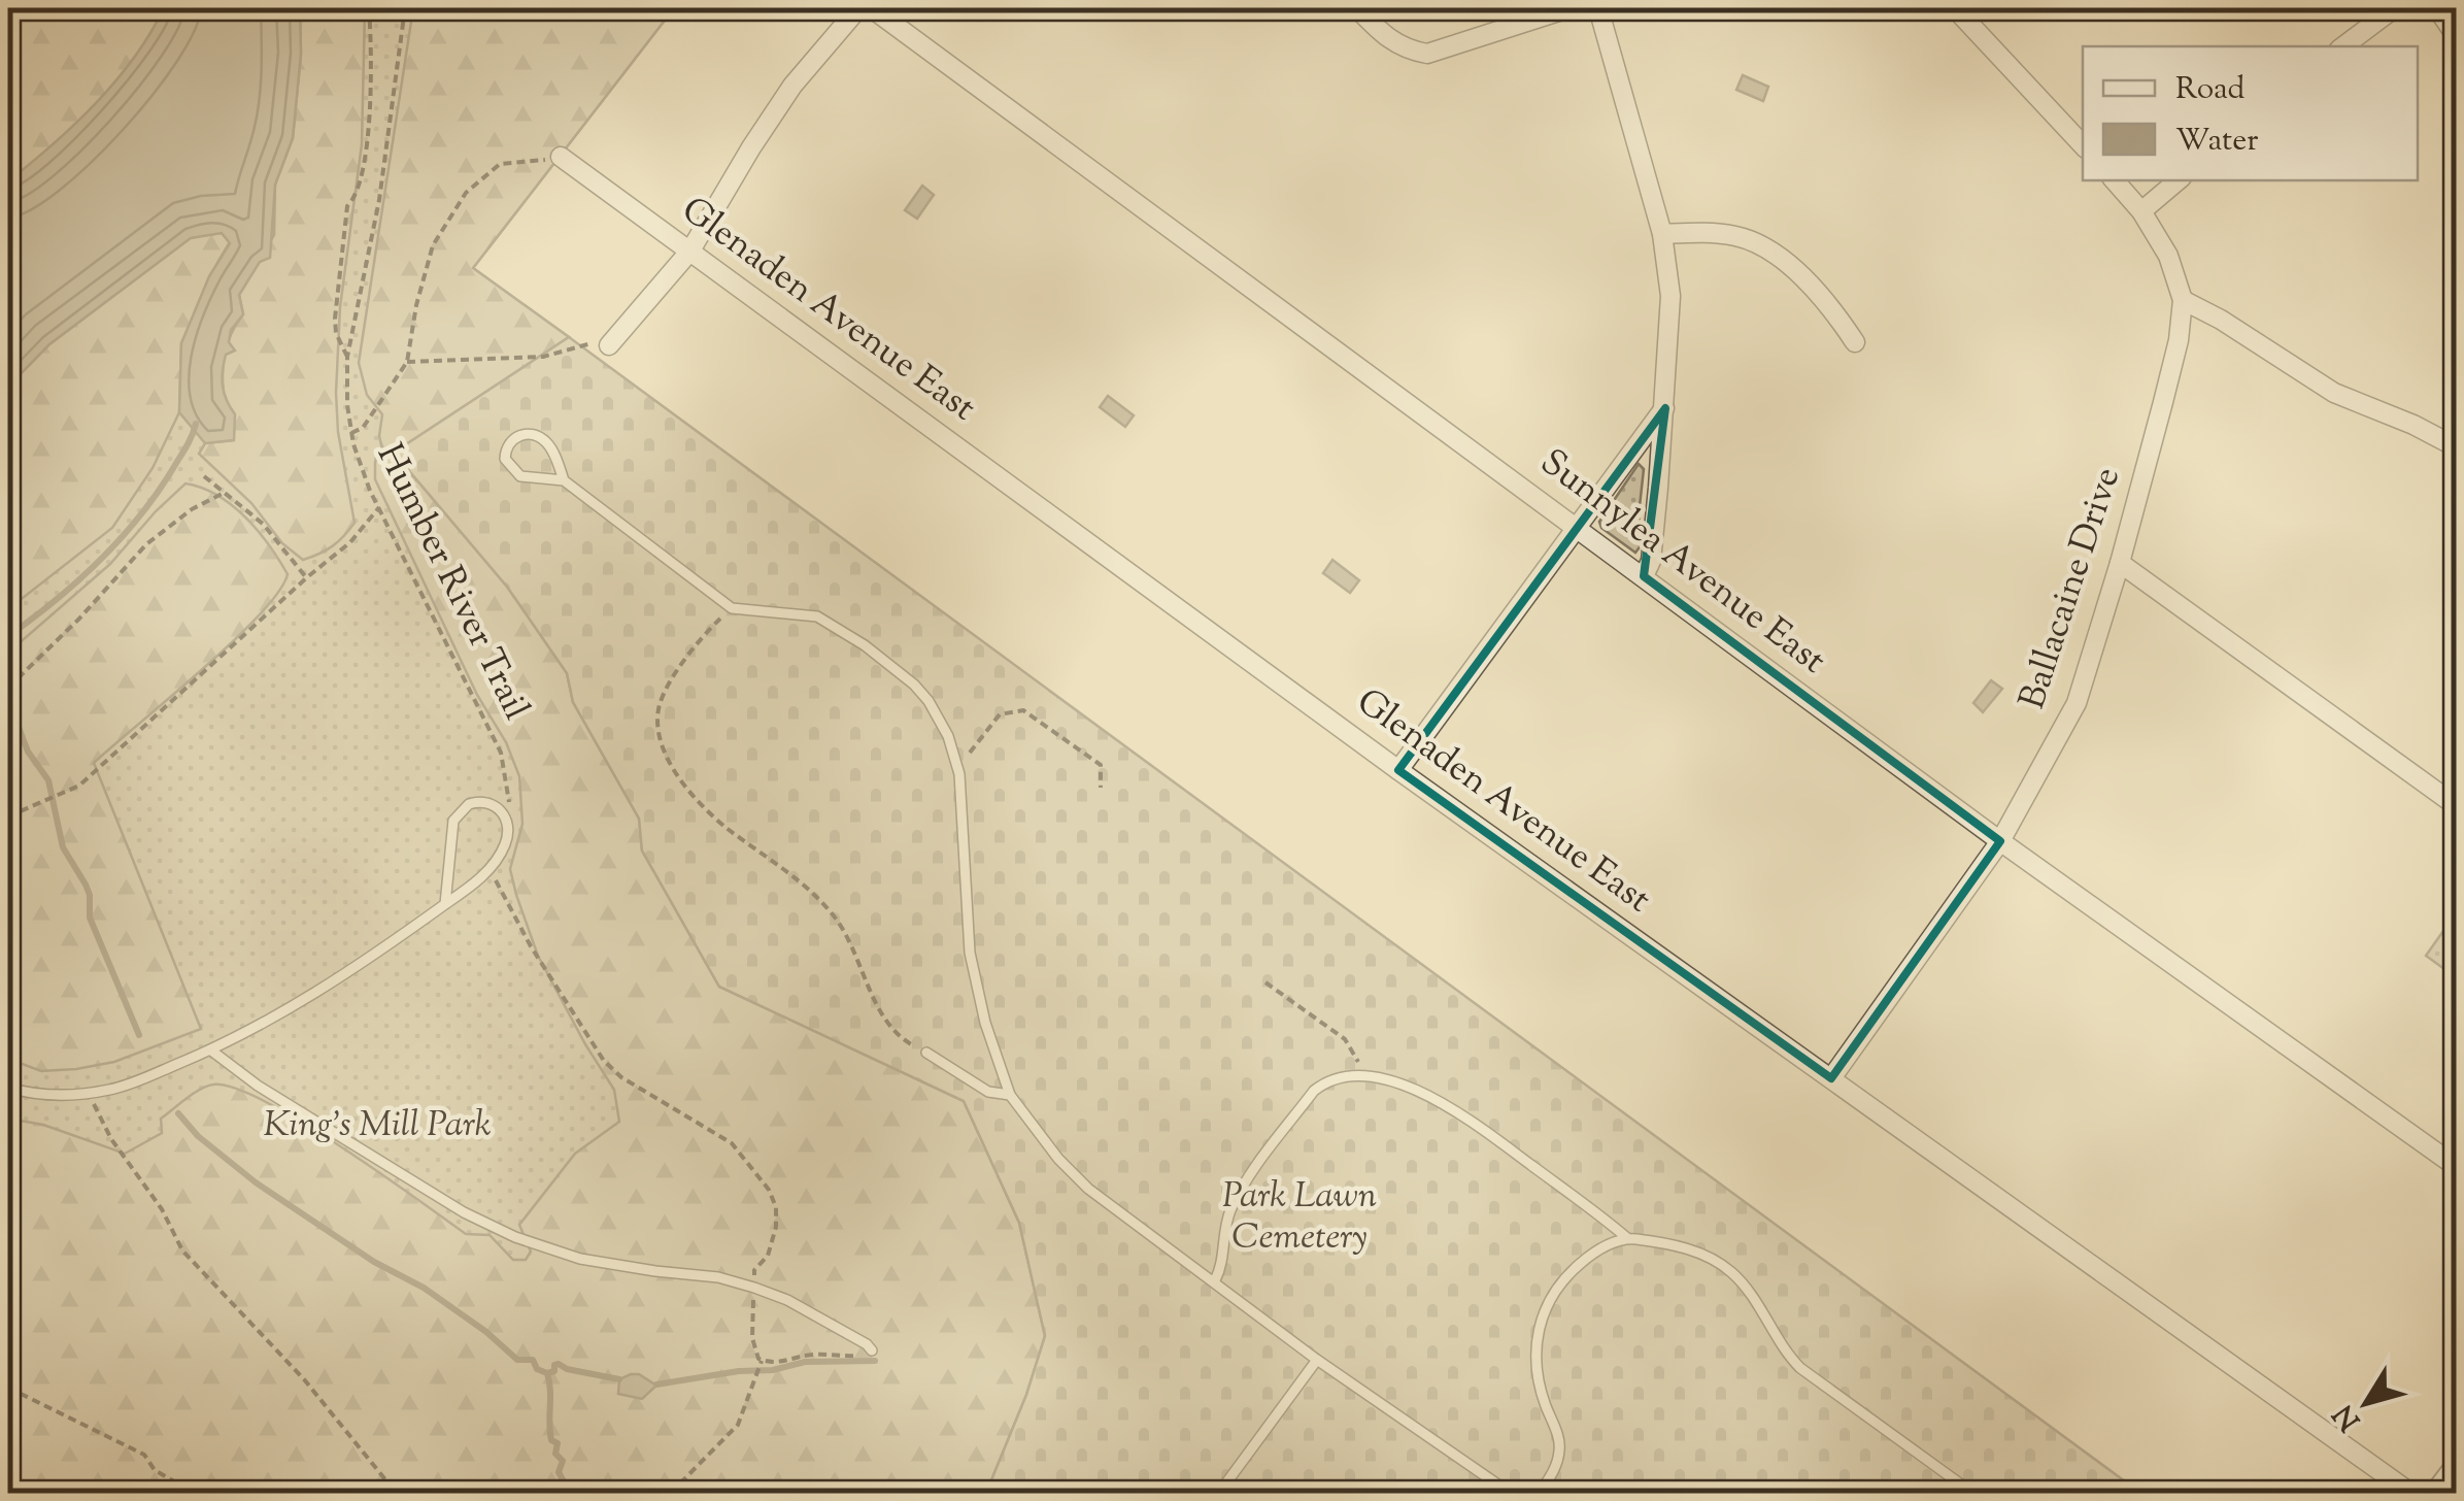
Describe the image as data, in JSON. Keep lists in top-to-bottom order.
{
  "streets": {
    "street": ["Glenaden Avenue East", "Sunnylea Avenue East", "Ballacaine Drive"],
    "path": ["Humber River Trail"]
  },
  "crossings": [
    ["Glenaden Avenue East", "Ballacaine Drive"],
    ["Sunnylea Avenue East", "Ballacaine Drive"]
  ],
  "parks": ["King's Mill Park", "Park Lawn Cemetery"],
  "legend": ["Road", "Water"],
  "north": "bottom left"
}
